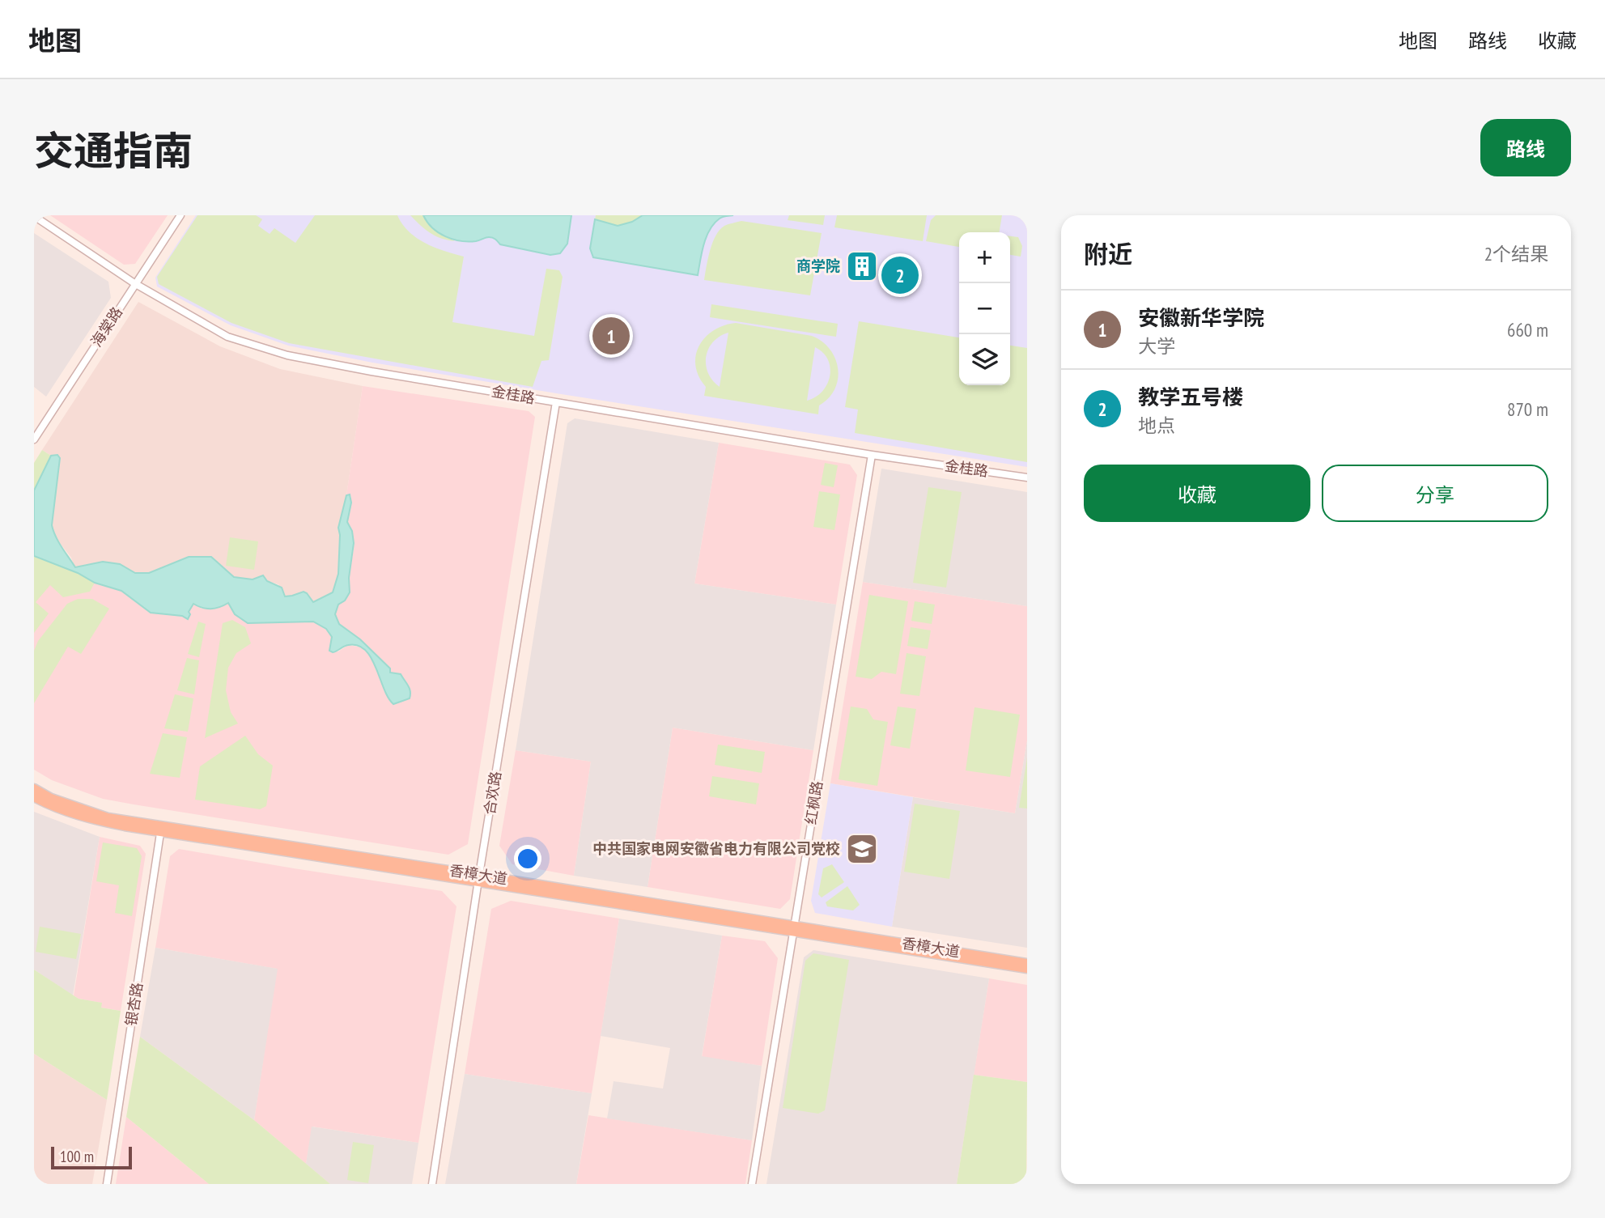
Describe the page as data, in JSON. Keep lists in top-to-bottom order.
{
  "streets": {
    "main road": ["香樟大道"],
    "street": [
      "海棠路",
      "金桂路",
      "合欢路",
      "红枫路",
      "银杏路"
    ]
  },
  "crossings": [
    ["海棠路", "金桂路"],
    ["金桂路", "合欢路"],
    ["金桂路", "红枫路"],
    ["合欢路", "香樟大道"],
    ["红枫路", "香樟大道"],
    ["香樟大道", "银杏路"]
  ],
  "places": {
    "building": ["商学院"],
    "school or university": ["中共国家电网安徽省电力有限公司党校"]
  },
  "scale_bar": "100 m",
  "page": {
    "header": "地图",
    "nav": ["地图", "路线", "收藏"],
    "title": "交通指南",
    "buttons": [
      "路线",
      ["收藏", "分享"]
    ],
    "heading": ["附近", "2个结果"],
    "map_buttons": ["+", "−"],
    "pins": ["2", "1"],
    "list": [
      {
        "mark": "1",
        "name": "安徽新华学院",
        "note": "大学",
        "value": "660 m"
      },
      {
        "mark": "2",
        "name": "教学五号楼",
        "note": "地点",
        "value": "870 m"
      }
    ],
    "scale": "100 m"
  }
}
